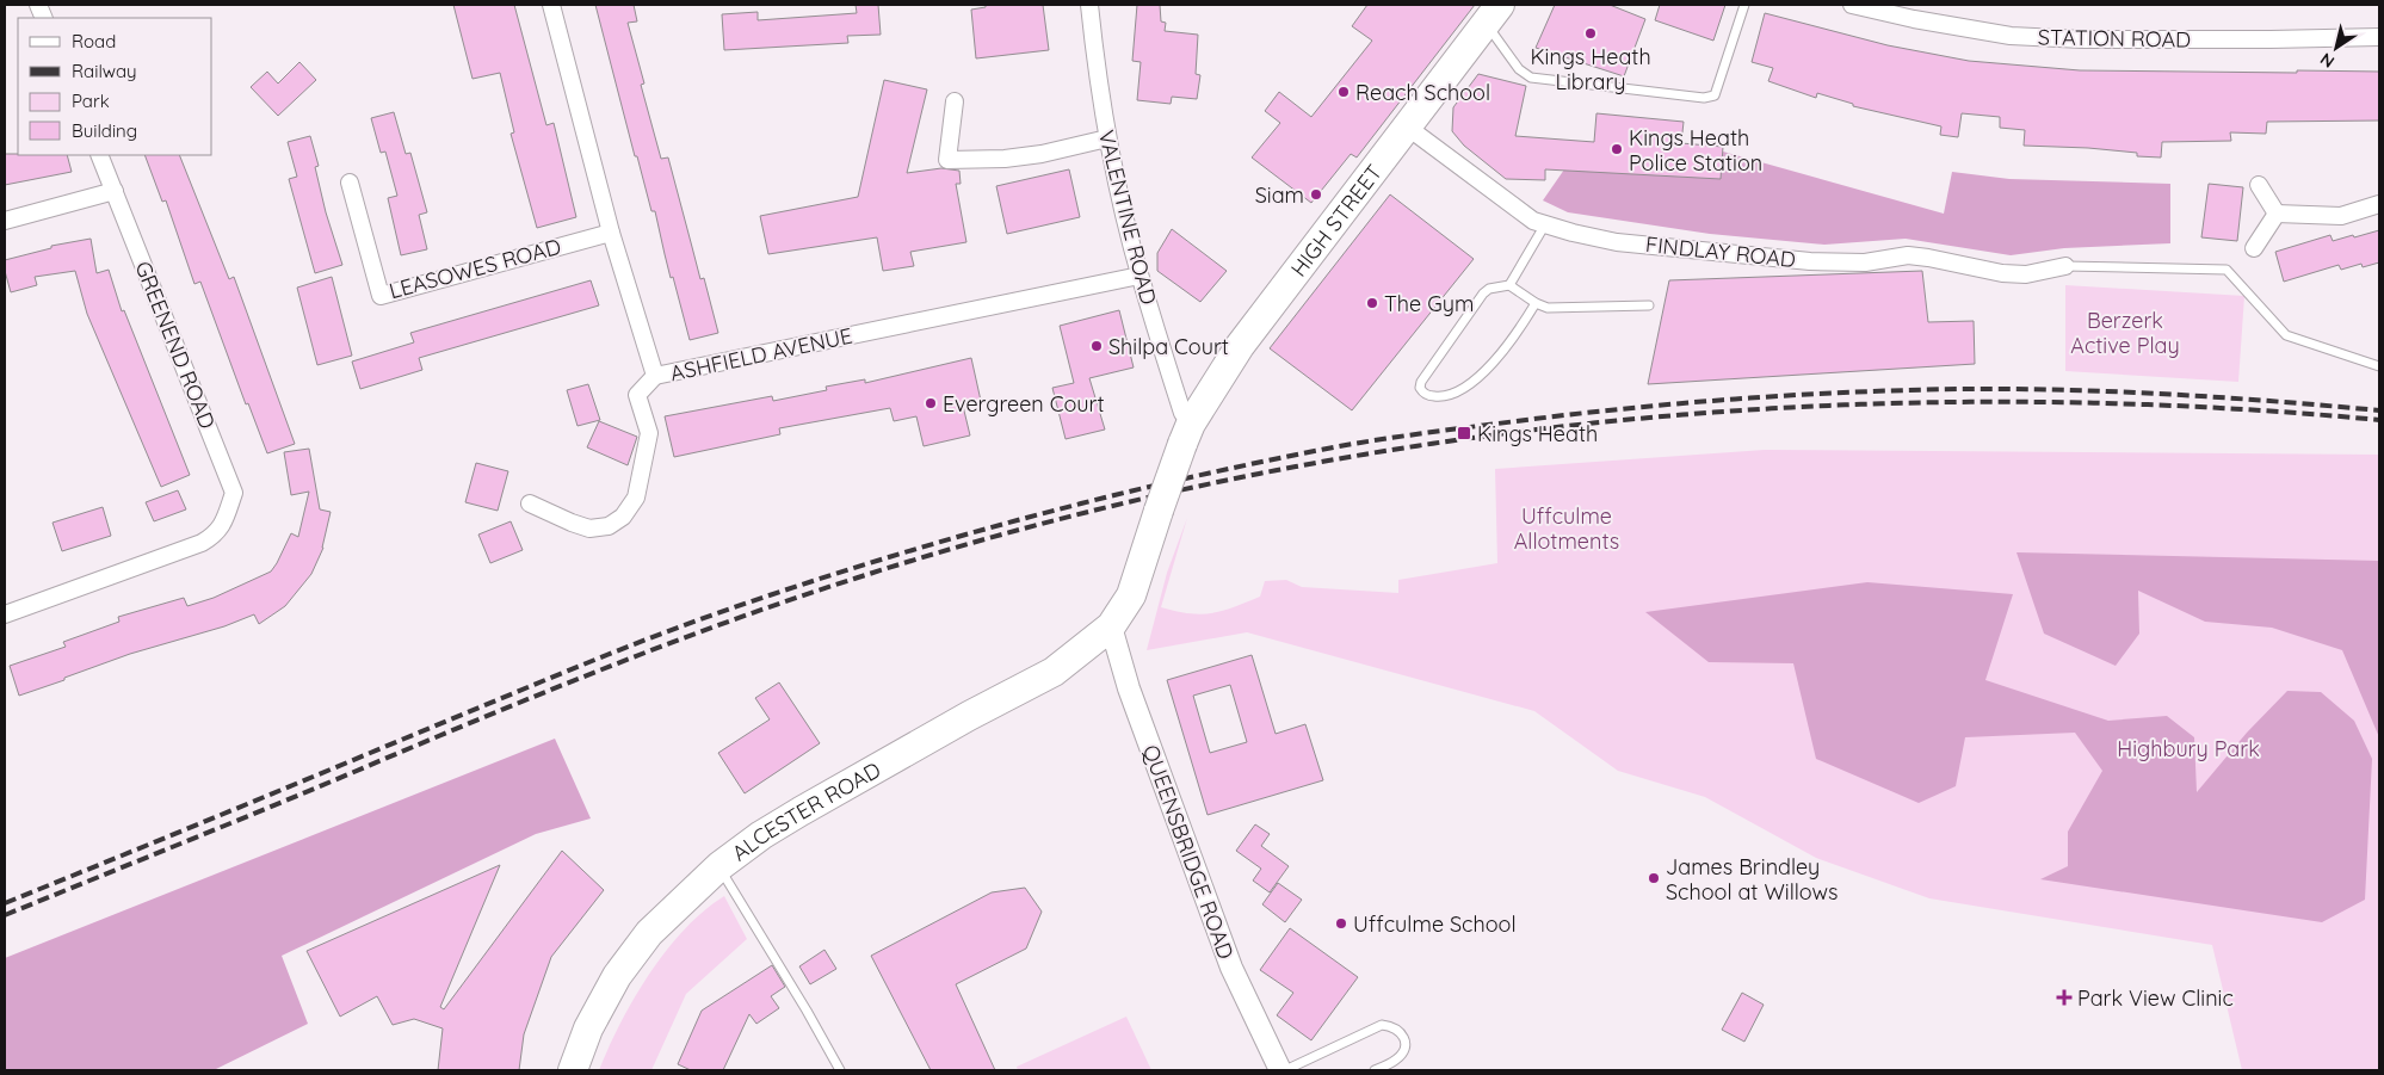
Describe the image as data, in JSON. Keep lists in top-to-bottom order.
{
  "streets": {
    "highway": ["HIGH STREET", "ALCESTER ROAD"],
    "street": [
      "STATION ROAD",
      "VALENTINE ROAD",
      "FINDLAY ROAD",
      "LEASOWES ROAD",
      "GREENEND ROAD",
      "ASHFIELD AVENUE",
      "QUEENSBRIDGE ROAD"
    ]
  },
  "crossings": [
    ["VALENTINE ROAD", "HIGH STREET"],
    ["VALENTINE ROAD", "ASHFIELD AVENUE"],
    ["HIGH STREET", "FINDLAY ROAD"],
    ["HIGH STREET", "ALCESTER ROAD"],
    ["HIGH STREET", "QUEENSBRIDGE ROAD"],
    ["LEASOWES ROAD", "ASHFIELD AVENUE"],
    ["ALCESTER ROAD", "QUEENSBRIDGE ROAD"]
  ],
  "parks": ["Berzerk Active Play", "Uffculme Allotments", "Highbury Park"],
  "places": {
    "other": [
      "Kings Heath Library",
      "Reach School",
      "Kings Heath Police Station",
      "Siam",
      "The Gym",
      "Shilpa Court",
      "Evergreen Court",
      "James Brindley School at Willows",
      "Uffculme School"
    ],
    "transit": ["Kings Heath"],
    "health": ["Park View Clinic"]
  },
  "legend": [
    "Road",
    "Railway",
    "Park",
    "Building"
  ],
  "north": "bottom left"
}
